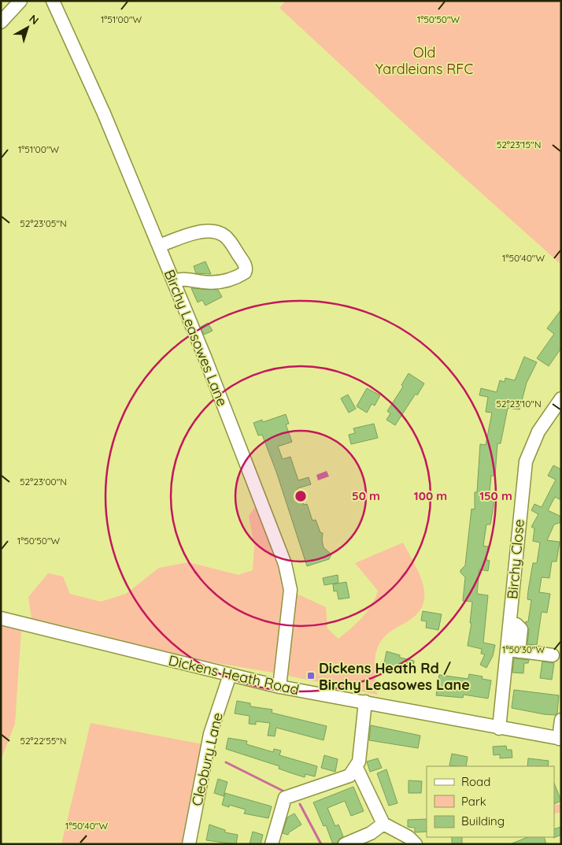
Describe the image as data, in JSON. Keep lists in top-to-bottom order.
{
  "streets": {
    "street": [
      "Birchy Leasowes Lane",
      "Birchy Close",
      "Dickens Heath Road",
      "Cleobury Lane"
    ]
  },
  "crossings": [
    ["Birchy Leasowes Lane", "Dickens Heath Road"],
    ["Birchy Close", "Dickens Heath Road"],
    ["Dickens Heath Road", "Cleobury Lane"]
  ],
  "parks": ["Old Yardleians RFC"],
  "places": {
    "transit": ["Dickens Heath Rd / Birchy Leasowes Lane"]
  },
  "legend": ["Road", "Park", "Building"],
  "north": "top right",
  "coordinates": [
    "1°51'00\"W",
    "1°50'50\"W",
    "52°23'15\"N",
    "52°23'05\"N",
    "1°50'40\"W",
    "52°23'10\"N",
    "52°23'00\"N",
    "1°50'30\"W",
    "52°22'55\"N"
  ],
  "rings": ["50 m", "100 m", "150 m"]
}
